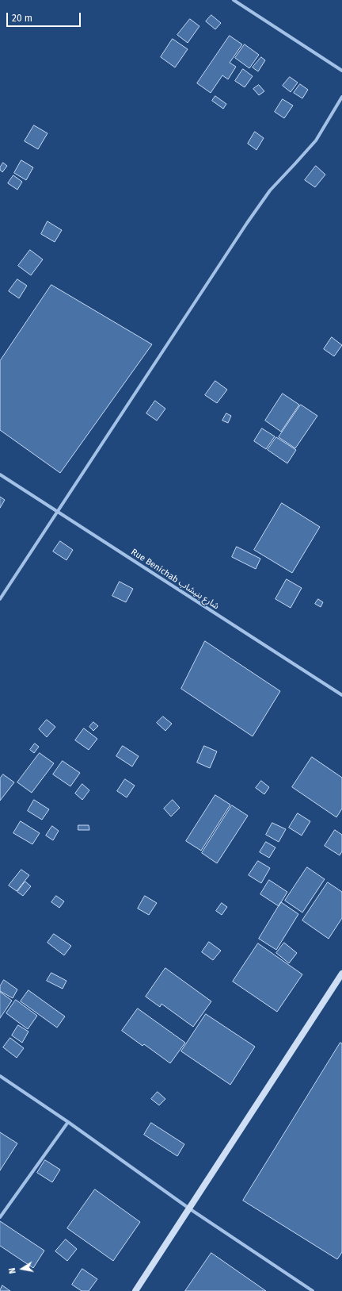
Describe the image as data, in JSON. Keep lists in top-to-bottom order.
{
  "streets": {
    "street": ["Rue Benichab شارع بنيشاب"]
  },
  "scale_bar": "20 m",
  "north": "left"
}
